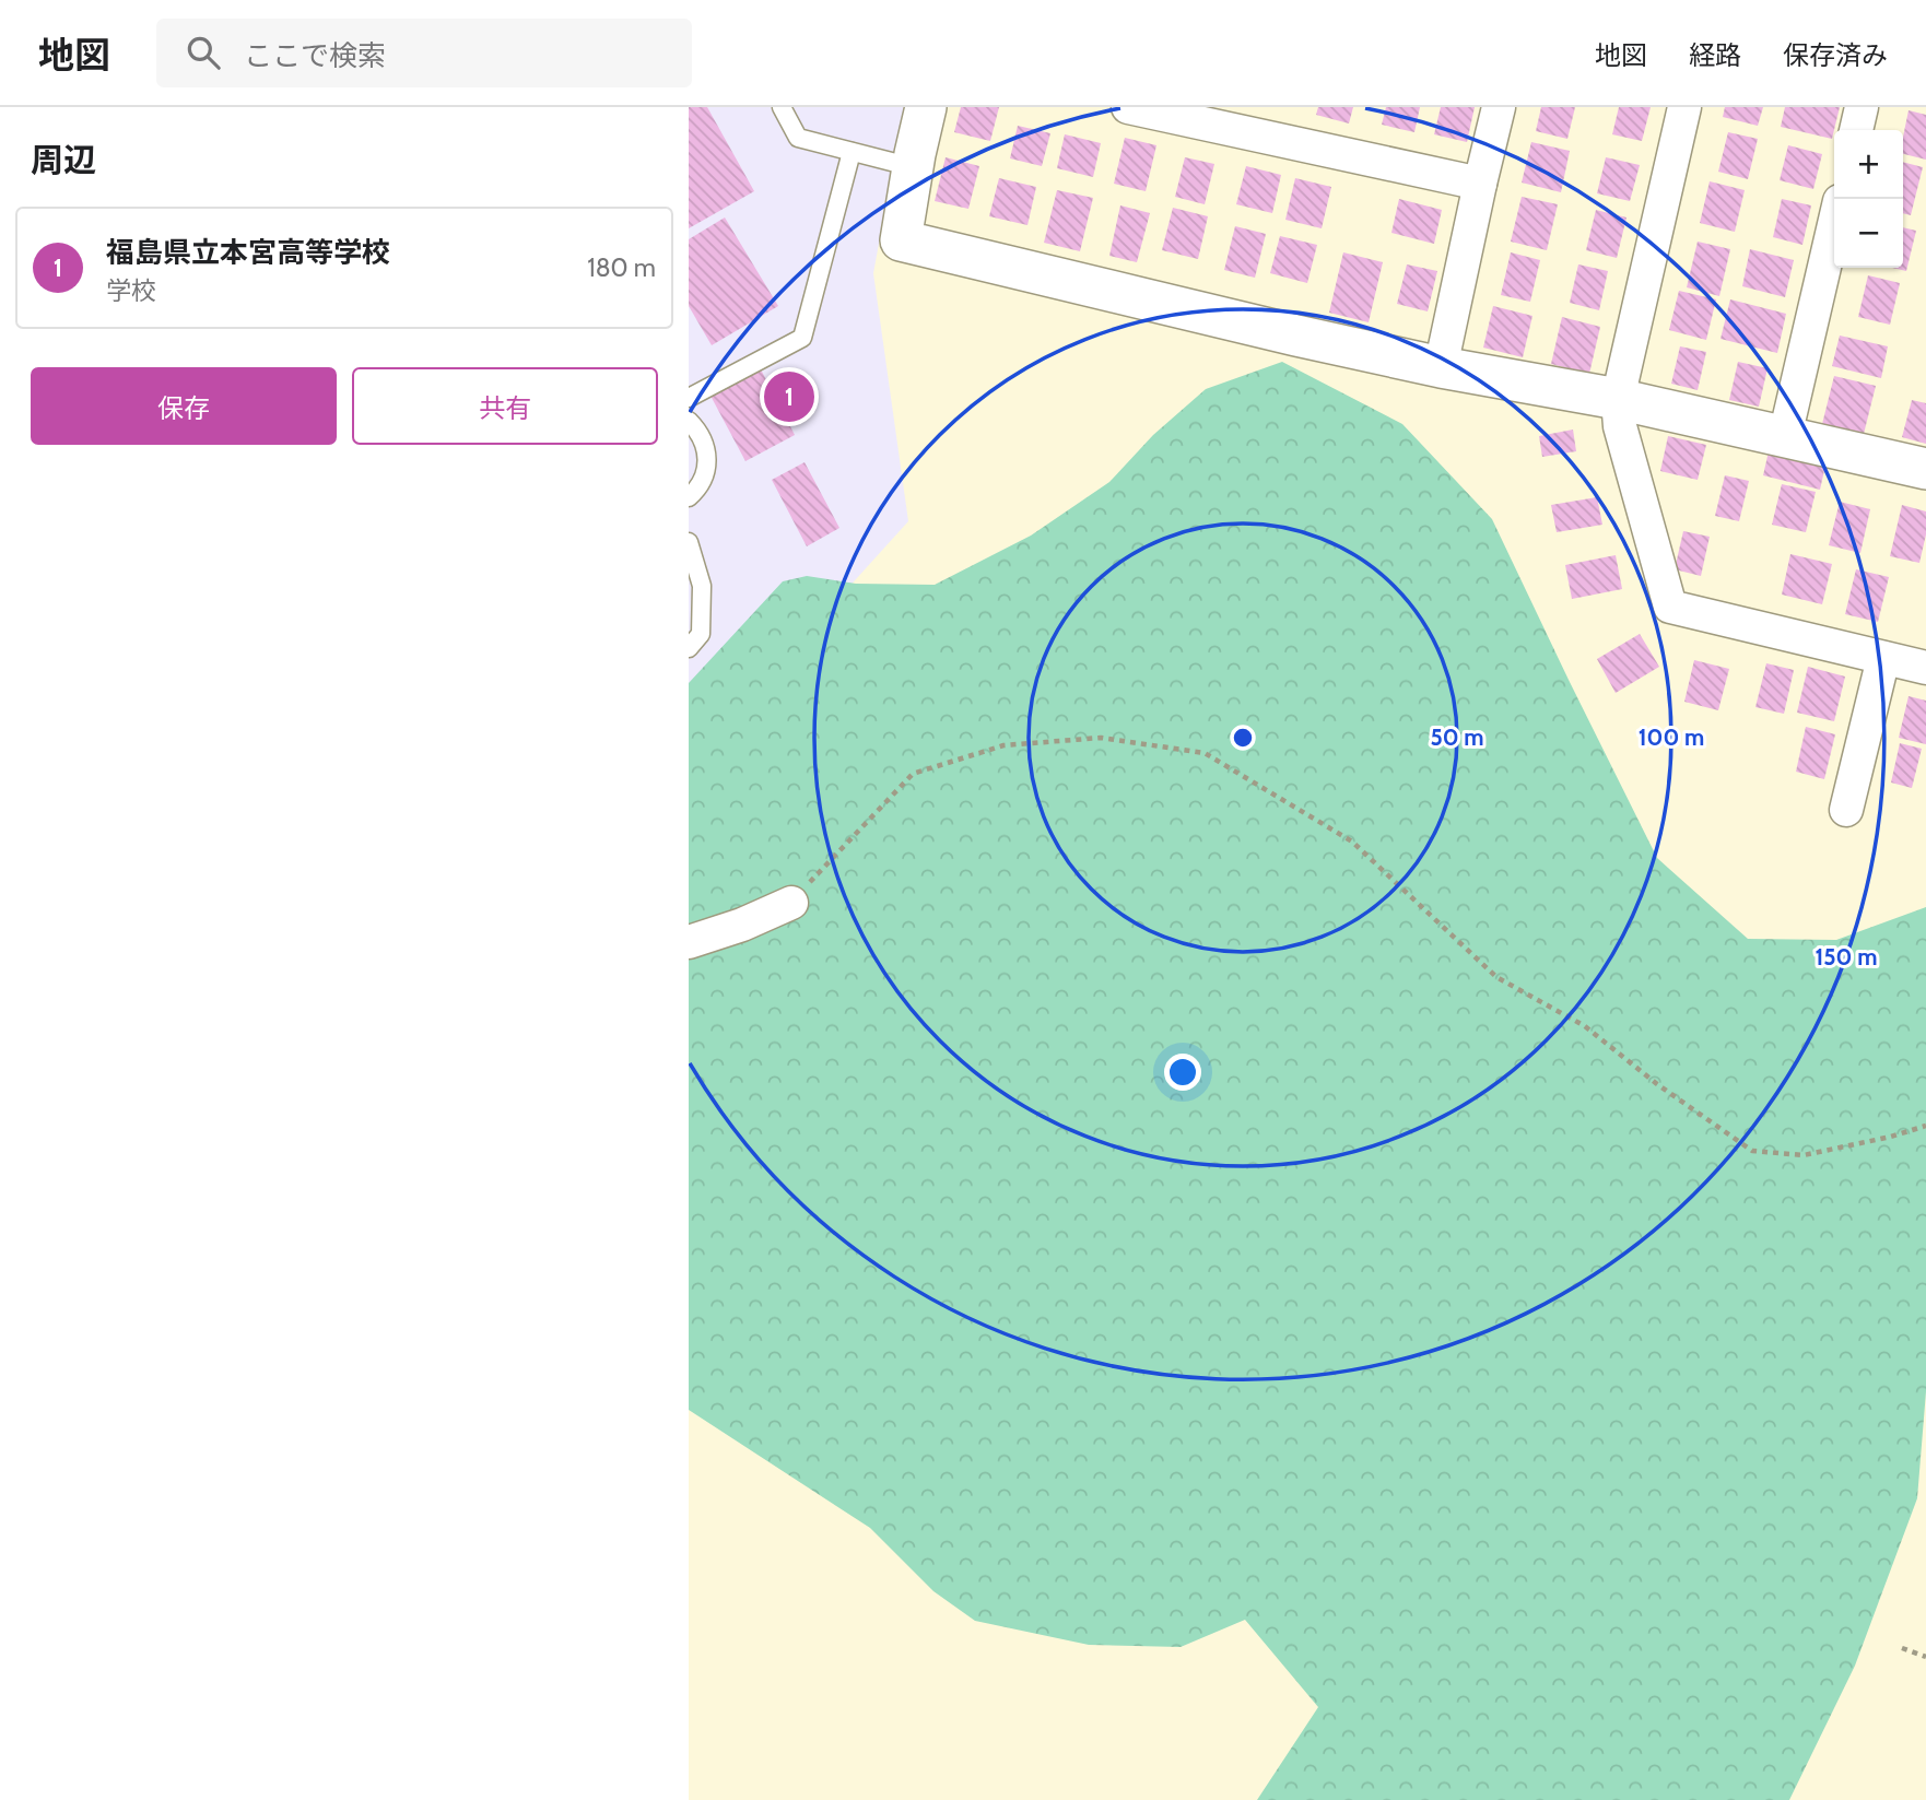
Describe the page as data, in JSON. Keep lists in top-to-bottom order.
{
  "page": {
    "header": "地図",
    "search": "ここで検索",
    "nav": ["地図", "経路", "保存済み"],
    "heading": "周辺",
    "map_buttons": ["+", "−"],
    "list": [
      {
        "mark": "1",
        "name": "福島県立本宮高等学校",
        "note": "学校",
        "value": "180 m"
      }
    ],
    "buttons": ["保存", "共有"],
    "pins": "1"
  },
  "rings": ["50 m", "100 m", "150 m"]
}
